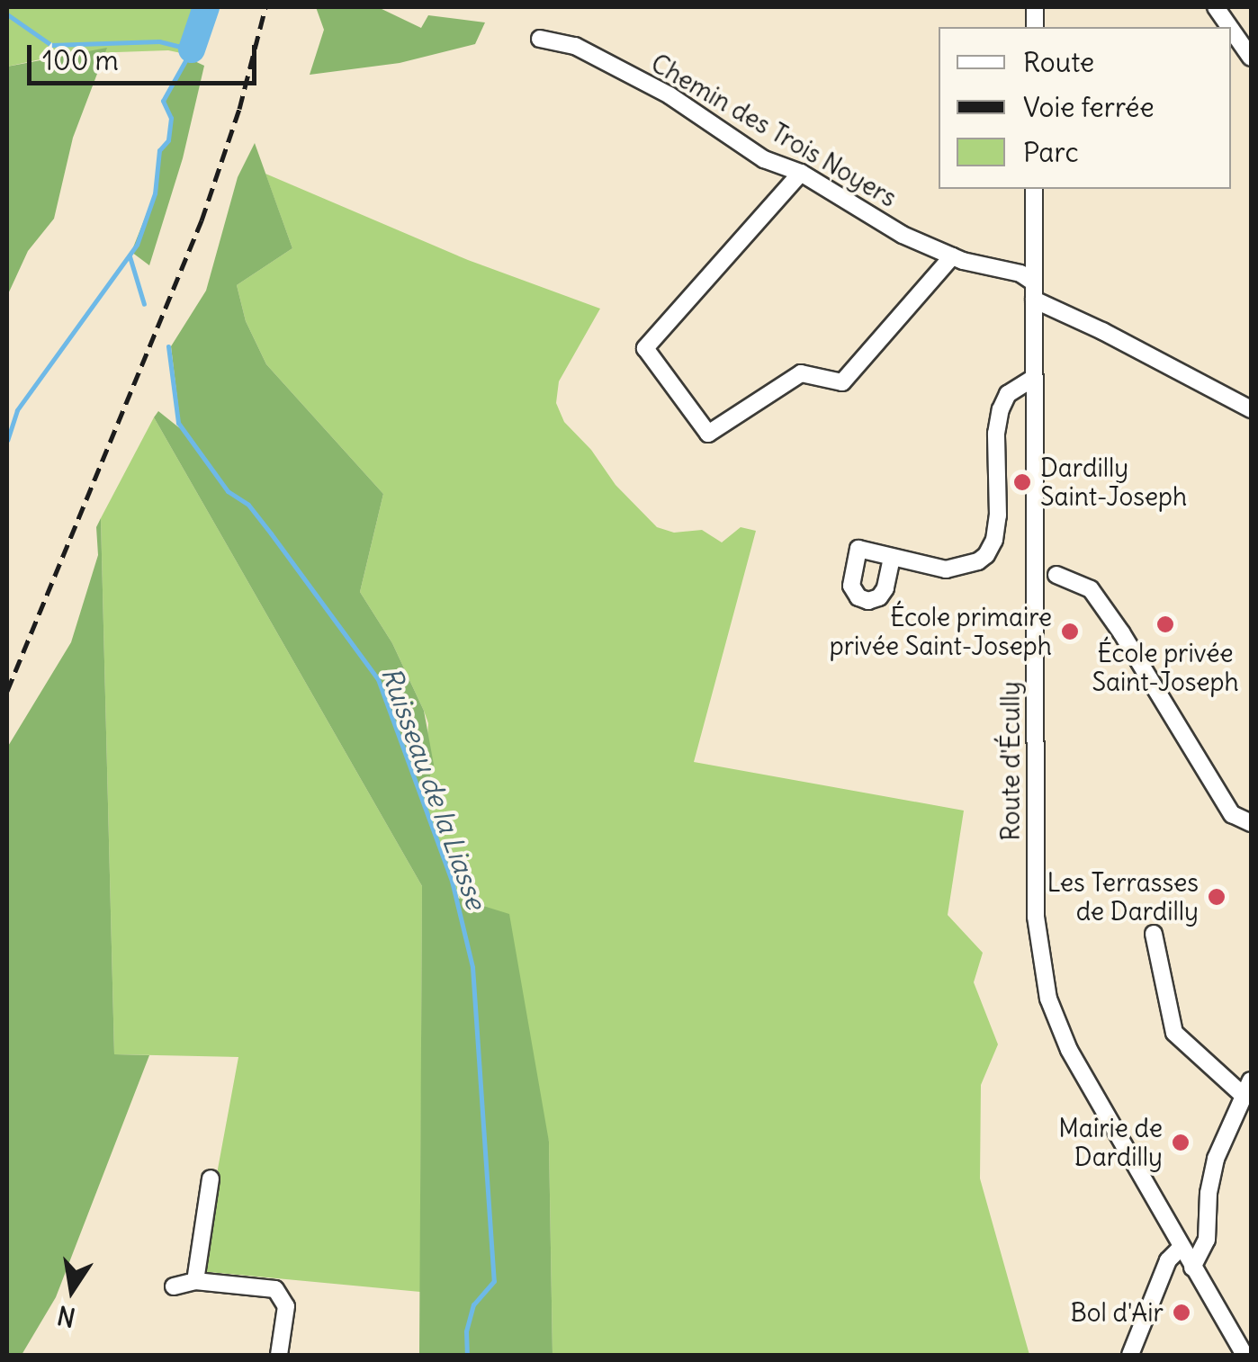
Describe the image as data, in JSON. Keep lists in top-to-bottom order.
{
  "streets": {
    "street": ["Chemin des Trois Noyers", "Route d'Écully"]
  },
  "crossings": [
    ["Chemin des Trois Noyers", "Route d'Écully"]
  ],
  "water": ["Ruisseau de la Liasse"],
  "places": [
    "Dardilly Saint-Joseph",
    "École privée Saint-Joseph",
    "École primaire privée Saint-Joseph",
    "Les Terrasses de Dardilly",
    "Mairie de Dardilly",
    "Bol d'Air"
  ],
  "legend": ["Route", "Voie ferrée", "Parc"],
  "scale_bar": "100 m",
  "north": "bottom"
}
